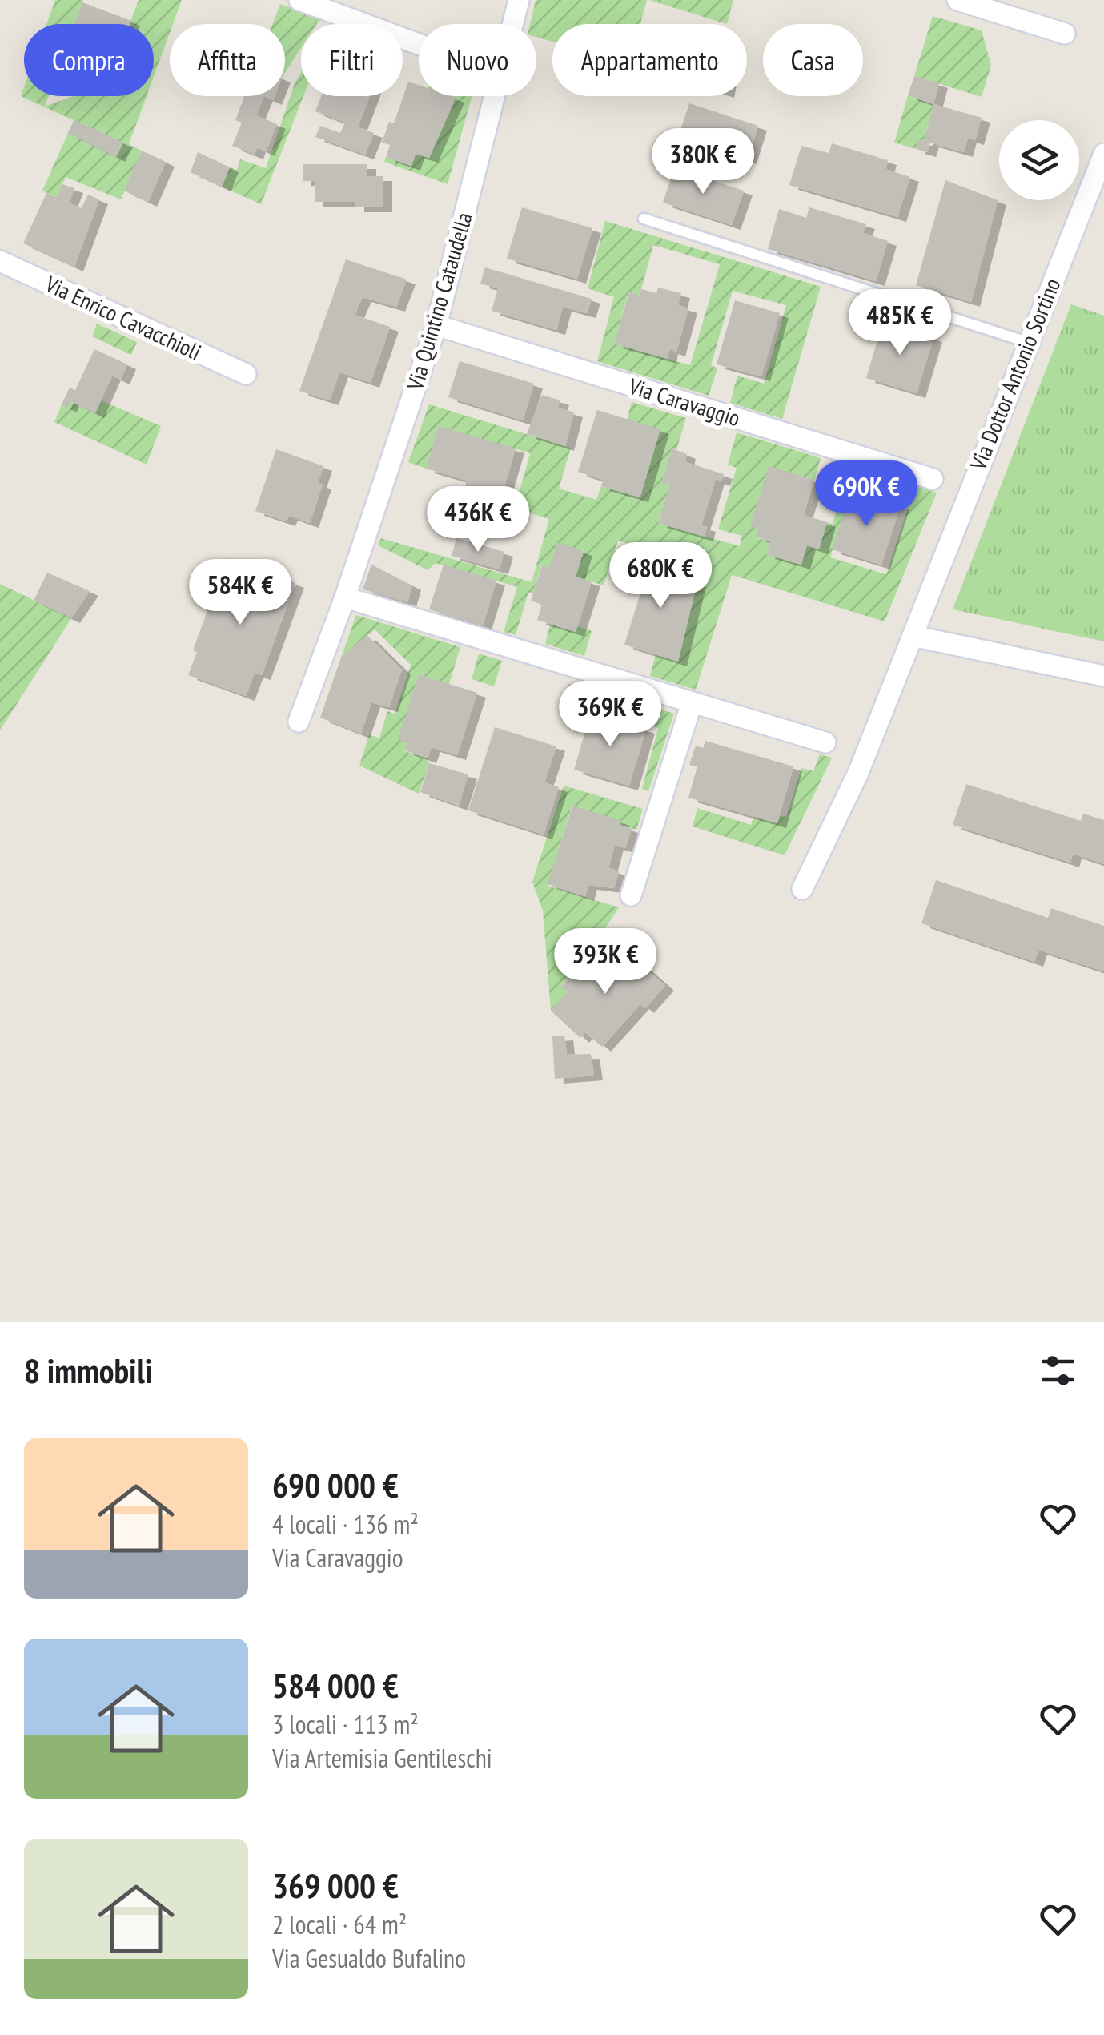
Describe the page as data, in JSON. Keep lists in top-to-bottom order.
{
  "streets": {
    "street": [
      "Via Quintino Cataudella",
      "Via Enrico Cavacchioli",
      "Via Dottor Antonio Sortino",
      "Via Caravaggio"
    ]
  },
  "crossings": [
    ["Via Quintino Cataudella", "Via Caravaggio"]
  ],
  "page": {
    "chip": [
      "Compra",
      "Affitta",
      "Filtri",
      "Nuovo",
      "Appartamento",
      "Casa"
    ],
    "price": [
      "380K €",
      "485K €",
      "690K €",
      "436K €",
      "680K €",
      "584K €",
      "369K €",
      "393K €"
    ],
    "heading": "8 immobili",
    "list": [
      {
        "name": "690 000 €",
        "note": "4 locali · 136 m² · Via Caravaggio"
      },
      {
        "name": "584 000 €",
        "note": "3 locali · 113 m² · Via Artemisia Gentileschi"
      },
      {
        "name": "369 000 €",
        "note": "2 locali · 64 m² · Via Gesualdo Bufalino"
      }
    ]
  }
}
